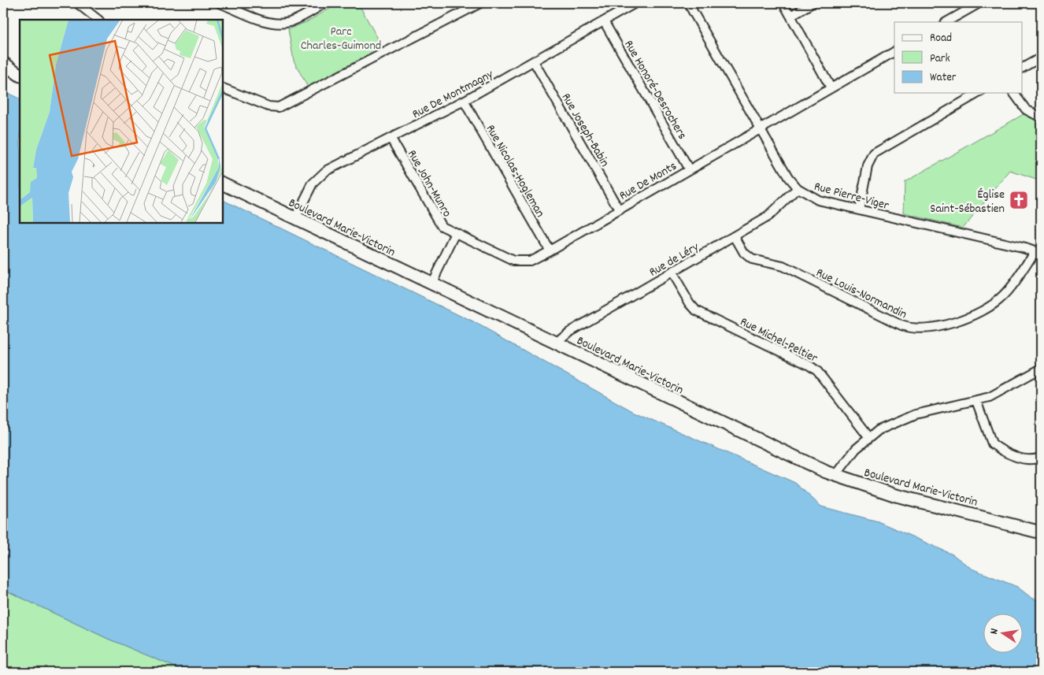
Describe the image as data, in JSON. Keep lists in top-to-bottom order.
{
  "streets": {
    "street": [
      "Rue Honoré-Desrochers",
      "Rue De Montmagny",
      "Rue Joseph-Babin",
      "Rue Nicolas-Hogleman",
      "Rue De Monts",
      "Rue John-Munro",
      "Rue Pierre-Viger",
      "Boulevard Marie-Victorin",
      "Rue de Léry",
      "Rue Louis-Normandin",
      "Rue Michel-Peltier"
    ]
  },
  "crossings": [
    ["Rue Honoré-Desrochers", "Rue De Montmagny"],
    ["Rue Honoré-Desrochers", "Rue De Monts"],
    ["Rue De Montmagny", "Rue Joseph-Babin"],
    ["Rue De Montmagny", "Rue Nicolas-Hogleman"],
    ["Rue De Montmagny", "Rue John-Munro"],
    ["Rue De Montmagny", "Boulevard Marie-Victorin"],
    ["Rue Joseph-Babin", "Rue De Monts"],
    ["Rue Nicolas-Hogleman", "Rue De Monts"],
    ["Rue De Monts", "Rue John-Munro"],
    ["Rue De Monts", "Rue Pierre-Viger"],
    ["Rue Pierre-Viger", "Rue de Léry"],
    ["Rue Pierre-Viger", "Rue Louis-Normandin"],
    ["Boulevard Marie-Victorin", "Rue de Léry"],
    ["Rue de Léry", "Rue Louis-Normandin"],
    ["Rue de Léry", "Rue Michel-Peltier"]
  ],
  "parks": ["Parc Charles-Guimond"],
  "places": {
    "church": ["Église Saint-Sébastien"]
  },
  "legend": ["Road", "Park", "Water"],
  "north": "left"
}
